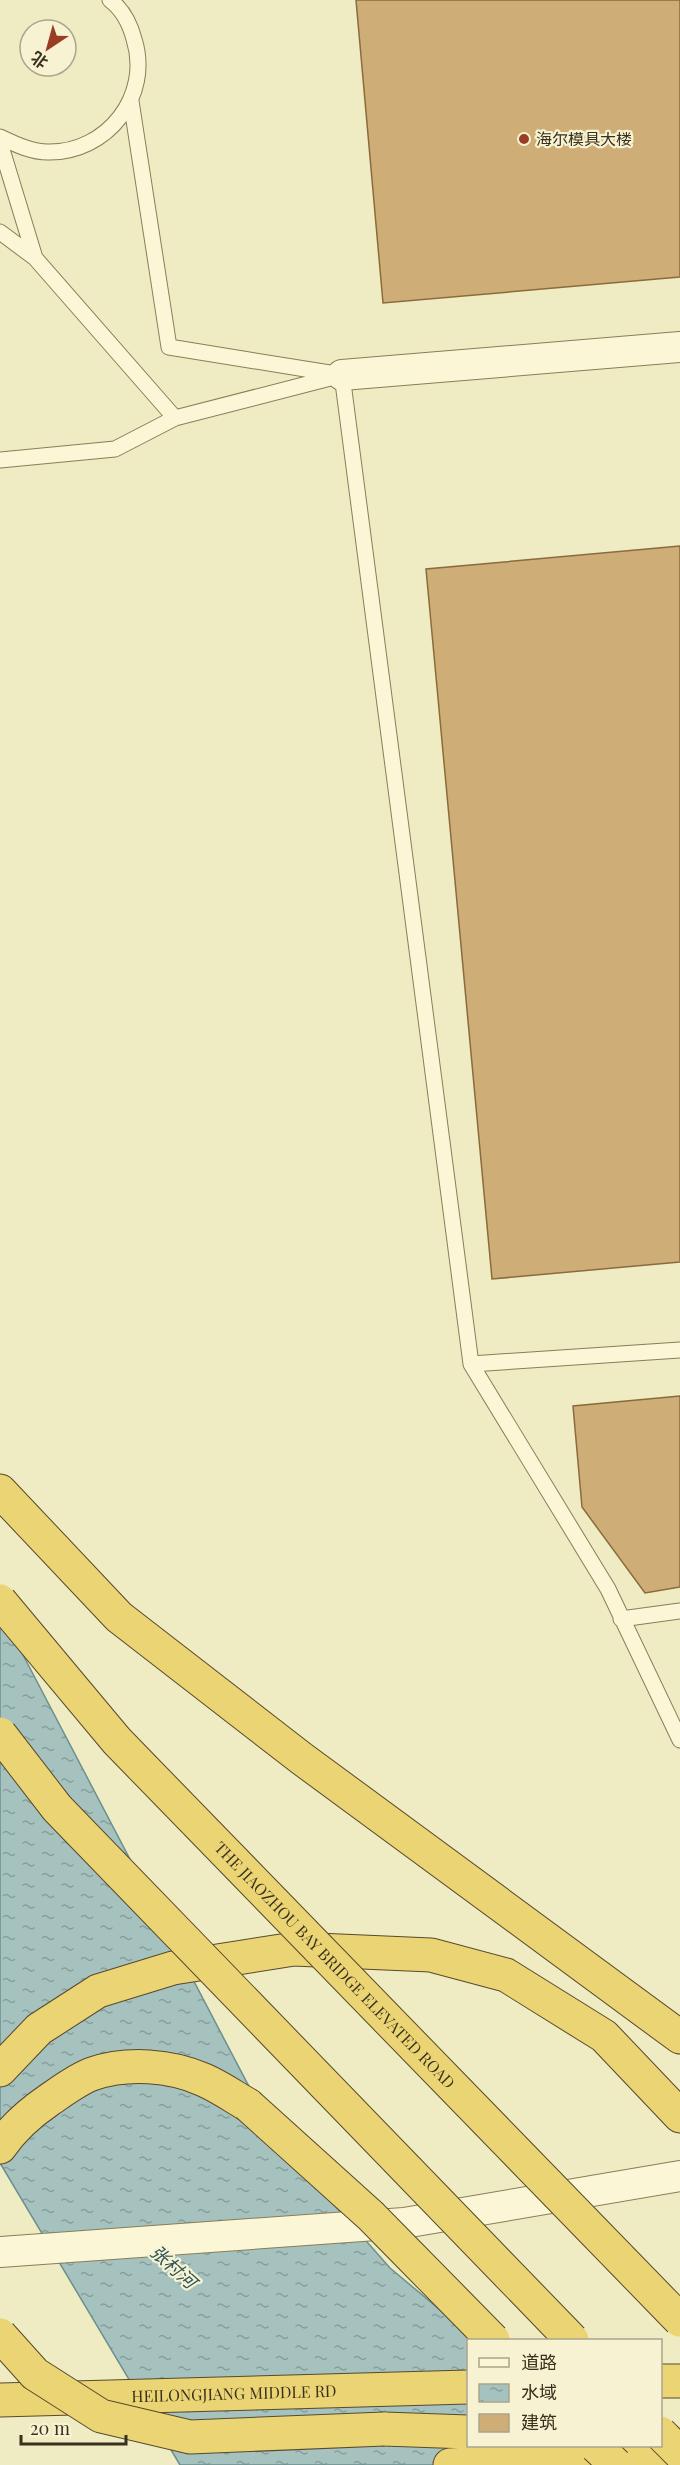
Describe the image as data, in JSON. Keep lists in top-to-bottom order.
{
  "streets": {
    "highway": ["THE JIAOZHOU BAY BRIDGE ELEVATED ROAD", "HEILONGJIANG MIDDLE RD"]
  },
  "water": ["张村河"],
  "places": ["海尔模具大楼"],
  "legend": ["道路", "水域", "建筑"],
  "scale_bar": "20 m",
  "north": "bottom left"
}
